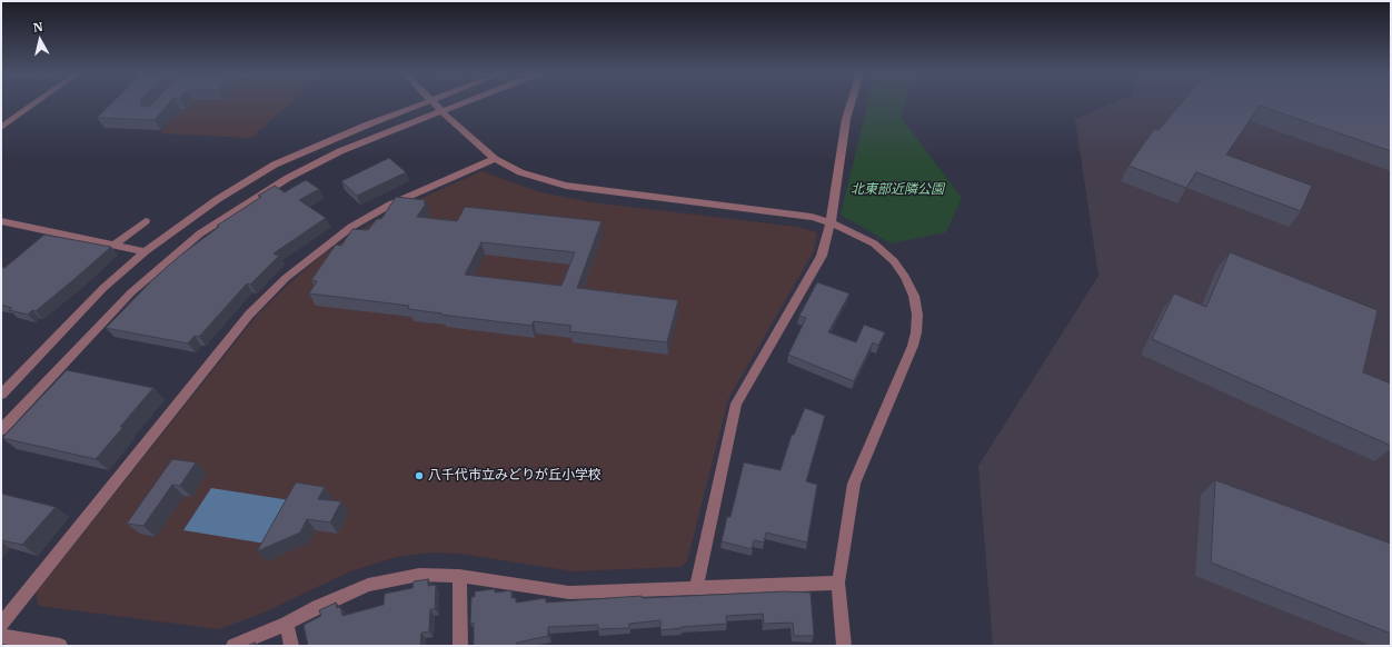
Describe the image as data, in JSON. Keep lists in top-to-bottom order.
{
  "parks": ["北東部近隣公園"],
  "places": ["八千代市立みどりが丘小学校"],
  "north": "top"
}
